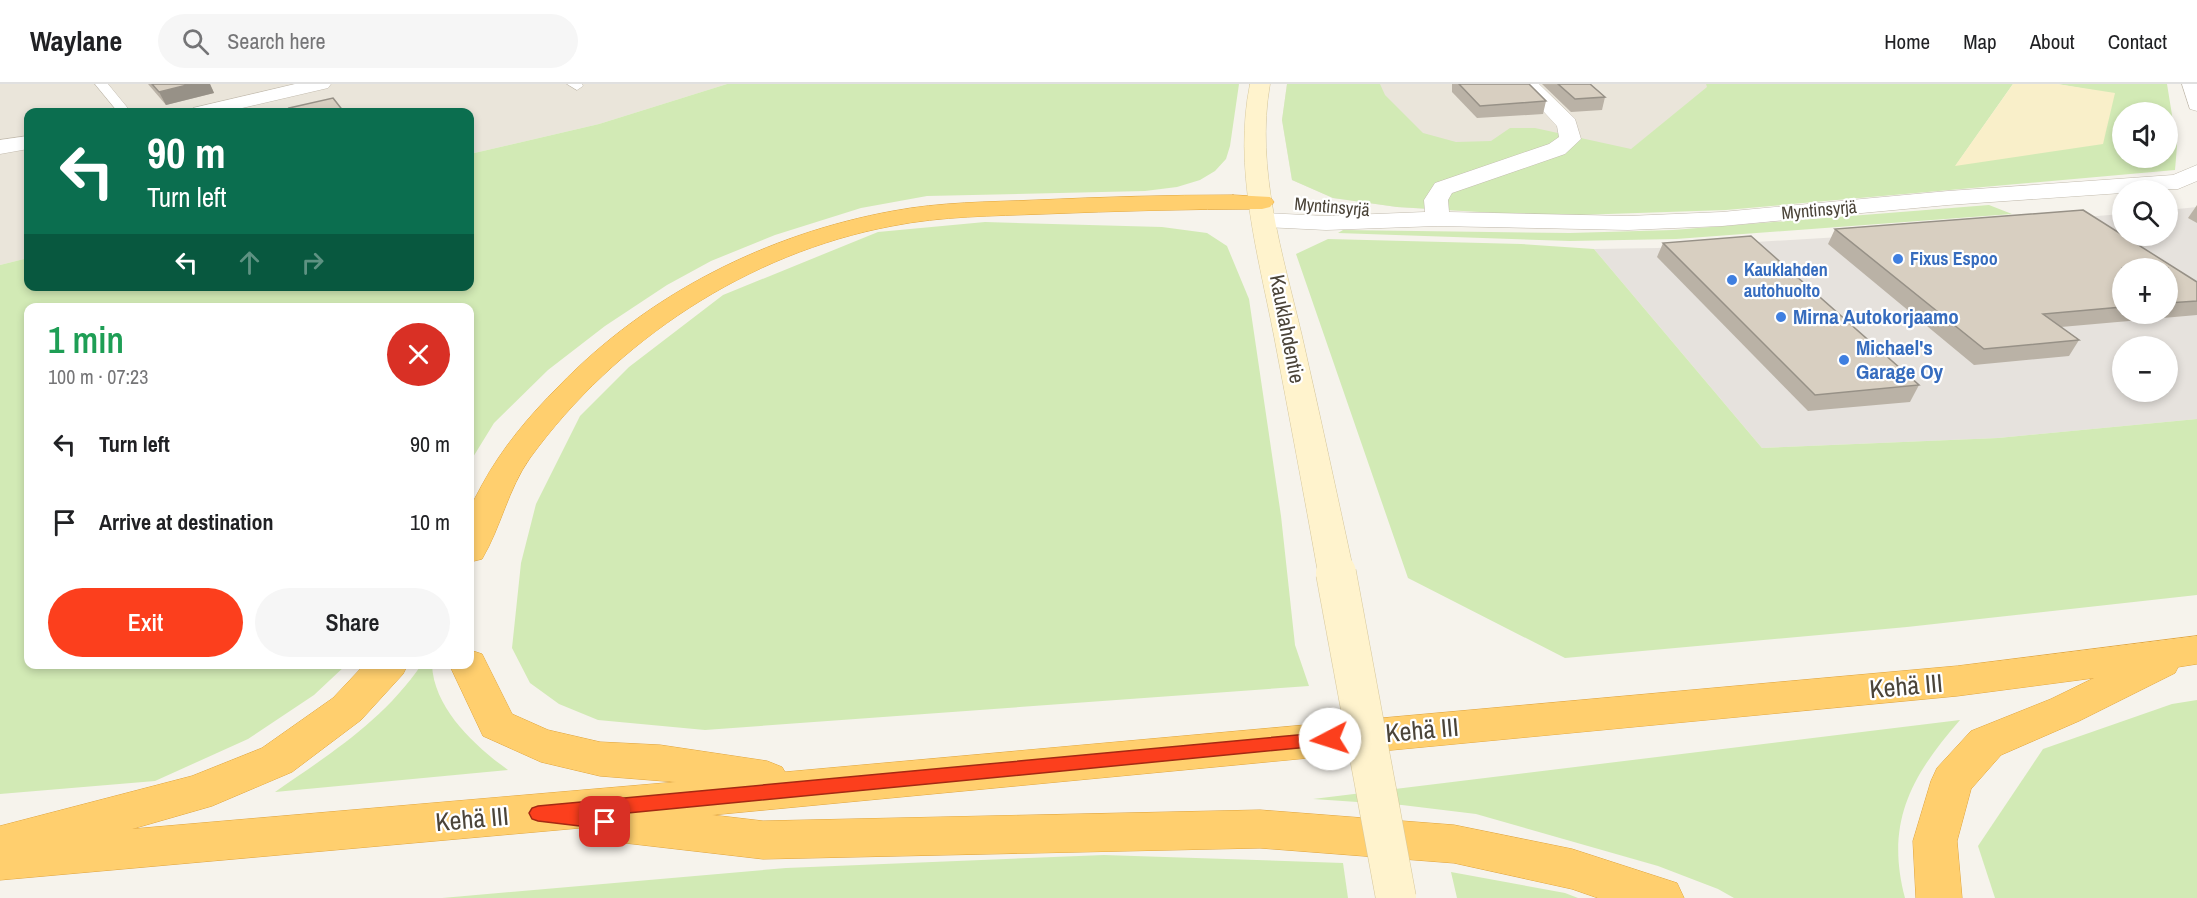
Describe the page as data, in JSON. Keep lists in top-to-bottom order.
{
  "streets": {
    "highway": ["Kehä III"],
    "street": ["Myntinsyrjä", "Kauklahdentie"]
  },
  "crossings": [
    ["Myntinsyrjä", "Kauklahdentie"]
  ],
  "places": [
    "Fixus Espoo",
    "Kauklahden autohuolto",
    "Mirna Autokorjaamo",
    "Michael's Garage Oy"
  ],
  "page": {
    "header": "Waylane",
    "search": "Search here",
    "nav": [
      "Home",
      "Map",
      "About",
      "Contact"
    ],
    "map_buttons": ["+", "−"],
    "turn": ["90 m", "Turn left"],
    "heading": ["1 min", "100 m · 07:23"],
    "list": [
      {
        "name": "Turn left",
        "value": "90 m"
      },
      {
        "name": "Arrive at destination",
        "value": "10 m"
      }
    ],
    "buttons": ["Exit", "Share"]
  }
}
